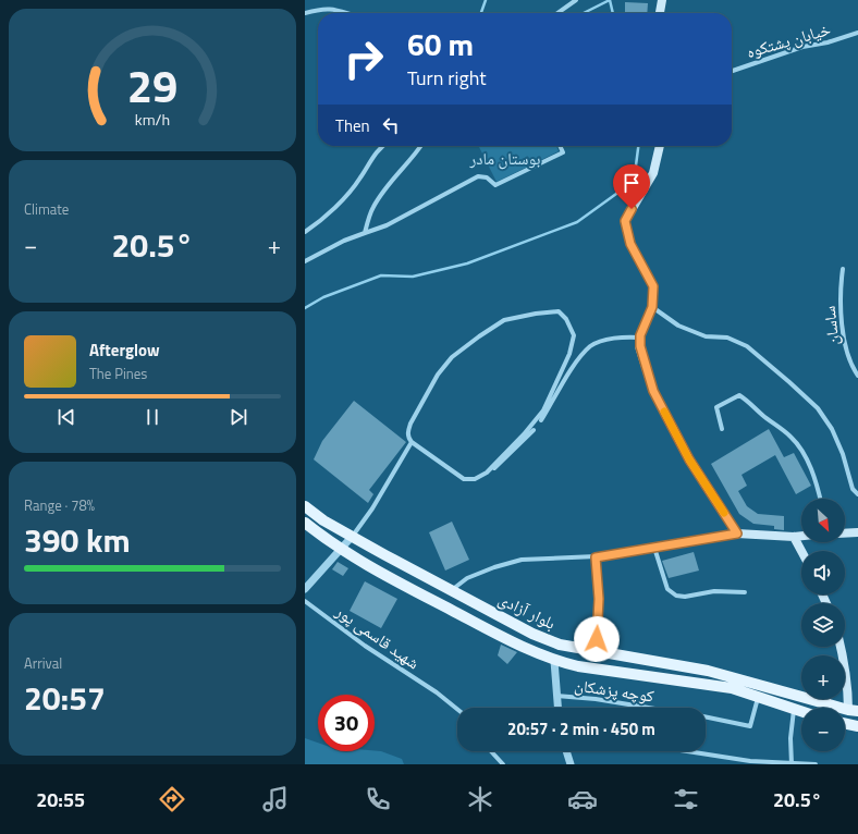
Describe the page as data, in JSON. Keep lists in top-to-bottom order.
{
  "streets": {
    "main road": ["بلوار آزادی"],
    "street": [
      "خیابان پشتکوه",
      "ساسان",
      "شهید قاسمی پور",
      "کوچه پزشکان"
    ]
  },
  "crossings": [
    ["بلوار آزادی", "کوچه پزشکان"]
  ],
  "parks": ["بوستان مادر"],
  "north": "bottom right",
  "page": {
    "turn": ["60 m", "Turn right"],
    "then": "Then",
    "tile": [
      "Climate",
      ["Range · 78%", "390 km"],
      ["Arrival", "20:57"]
    ],
    "heat": ["−", "20.5°", "+"],
    "song": ["Afterglow", "The Pines"],
    "map_buttons": ["+", "−"],
    "limit": "30",
    "trip": "20:57 · 2 min · 450 m",
    "tabs": ["20:55", "20.5°"],
    "gauge": ["29", "km/h"]
  }
}
